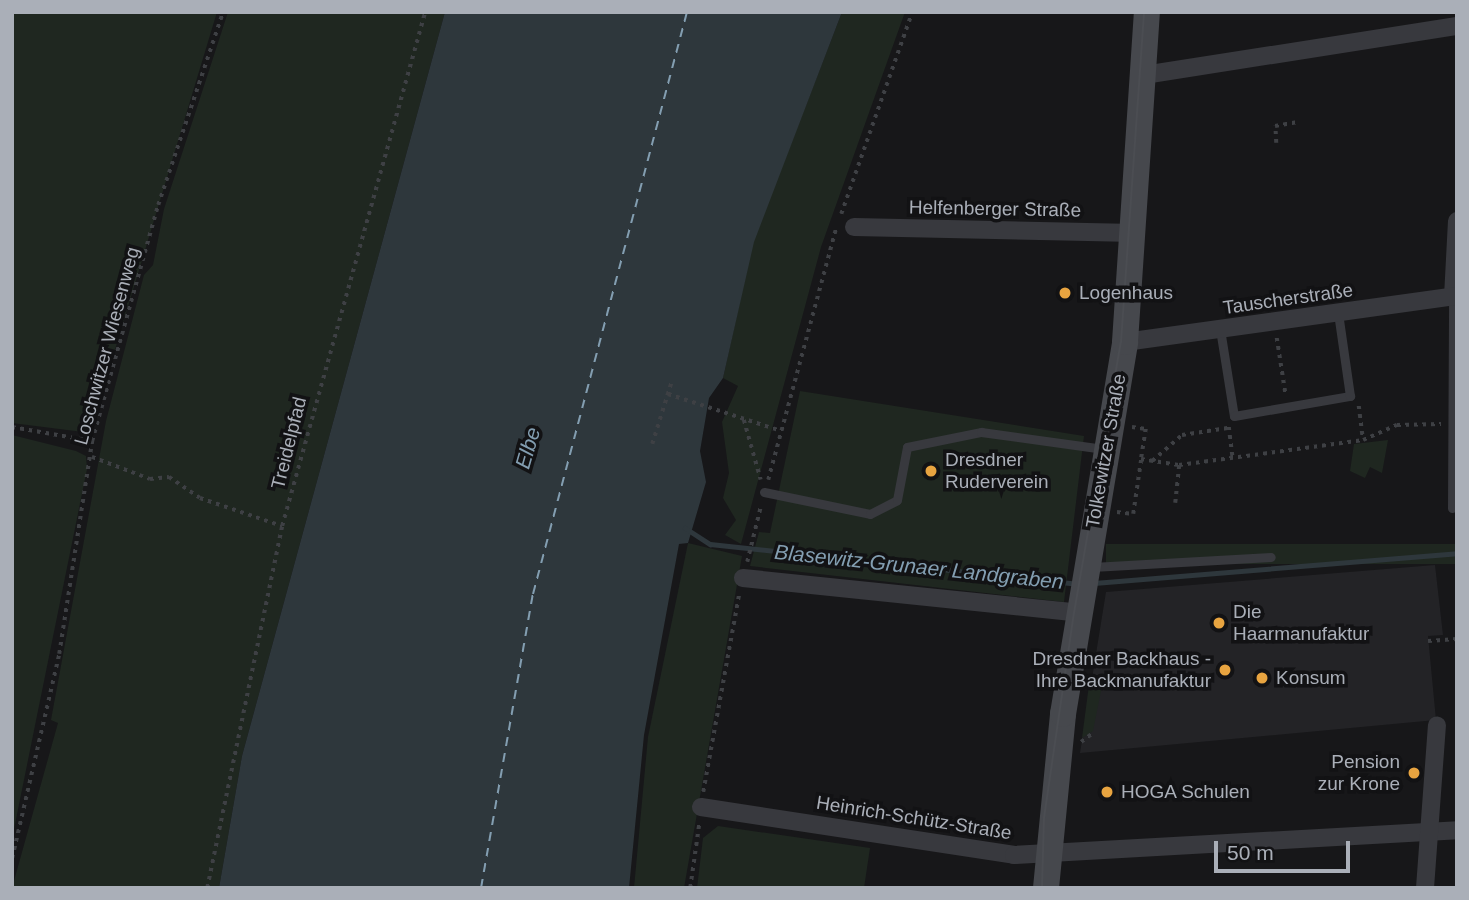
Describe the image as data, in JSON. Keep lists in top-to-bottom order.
{
  "streets": {
    "main road": ["Tolkewitzer Straße"],
    "street": ["Helfenberger Straße", "Tauscherstraße", "Heinrich-Schütz-Straße"],
    "path": ["Loschwitzer Wiesenweg", "Treidelpfad"]
  },
  "crossings": [
    ["Helfenberger Straße", "Tolkewitzer Straße"],
    ["Tauscherstraße", "Tolkewitzer Straße"],
    ["Tolkewitzer Straße", "Heinrich-Schütz-Straße"]
  ],
  "water": ["Elbe", "Blasewitz‐Grunaer Landgraben"],
  "places": [
    "Logenhaus",
    "Dresdner Ruderverein",
    "Die Haarmanufaktur",
    "Dresdner Backhaus - Ihre Backmanufaktur",
    "Konsum",
    "Pension zur Krone",
    "HOGA Schulen"
  ],
  "scale_bar": "50 m"
}
